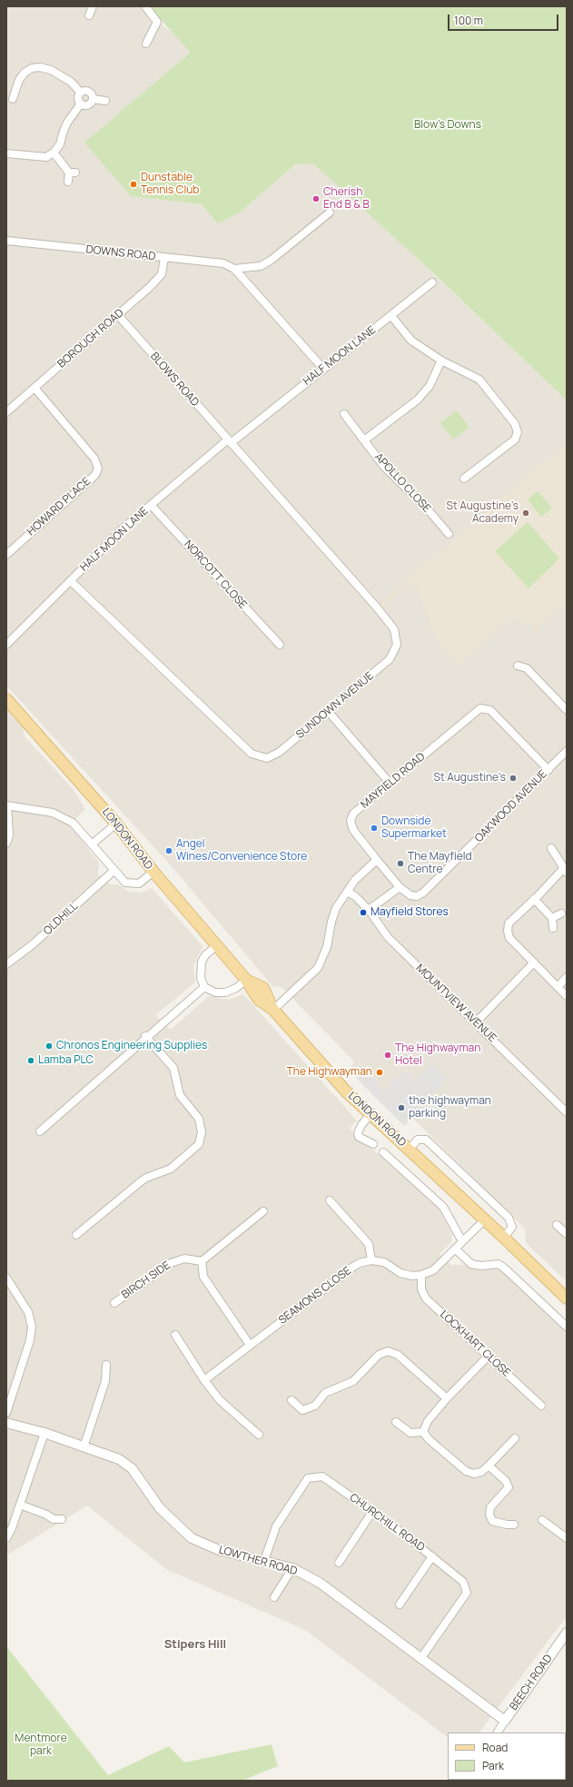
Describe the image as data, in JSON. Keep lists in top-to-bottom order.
{
  "streets": {
    "main road": ["LONDON ROAD"],
    "street": [
      "DOWNS ROAD",
      "BOROUGH ROAD",
      "HALF MOON LANE",
      "BLOWS ROAD",
      "APOLLO CLOSE",
      "HOWARD PLACE",
      "NORCOTT CLOSE",
      "SUNDOWN AVENUE",
      "MAYFIELD ROAD",
      "OAKWOOD AVENUE",
      "OLDHILL",
      "MOUNTVIEW AVENUE",
      "BIRCH SIDE",
      "SEAMONS CLOSE",
      "LOCKHART CLOSE",
      "CHURCHILL ROAD",
      "LOWTHER ROAD",
      "BEECH ROAD"
    ]
  },
  "crossings": [
    ["DOWNS ROAD", "BOROUGH ROAD"],
    ["BOROUGH ROAD", "BLOWS ROAD"],
    ["BOROUGH ROAD", "HOWARD PLACE"],
    ["HALF MOON LANE", "BLOWS ROAD"],
    ["HALF MOON LANE", "NORCOTT CLOSE"],
    ["HALF MOON LANE", "SUNDOWN AVENUE"],
    ["BLOWS ROAD", "SUNDOWN AVENUE"],
    ["MAYFIELD ROAD", "OAKWOOD AVENUE"],
    ["CHURCHILL ROAD", "LOWTHER ROAD"],
    ["LOWTHER ROAD", "BEECH ROAD"]
  ],
  "districts": ["Stipers Hill"],
  "parks": ["Blow's Downs", "Mentmore park"],
  "places": [
    "Dunstable Tennis Club",
    "Cherish End B & B",
    "St Augustine's Academy",
    "St Augustine's",
    "Downside Supermarket",
    "Angel Wines/Convenience Store",
    "The Mayfield Centre",
    "Mayfield Stores",
    "Chronos Engineering Supplies",
    "The Highwayman Hotel",
    "Lamba PLC",
    "The Highwayman",
    "the highwayman parking"
  ],
  "legend": ["Road", "Park"],
  "scale_bar": "100 m"
}
